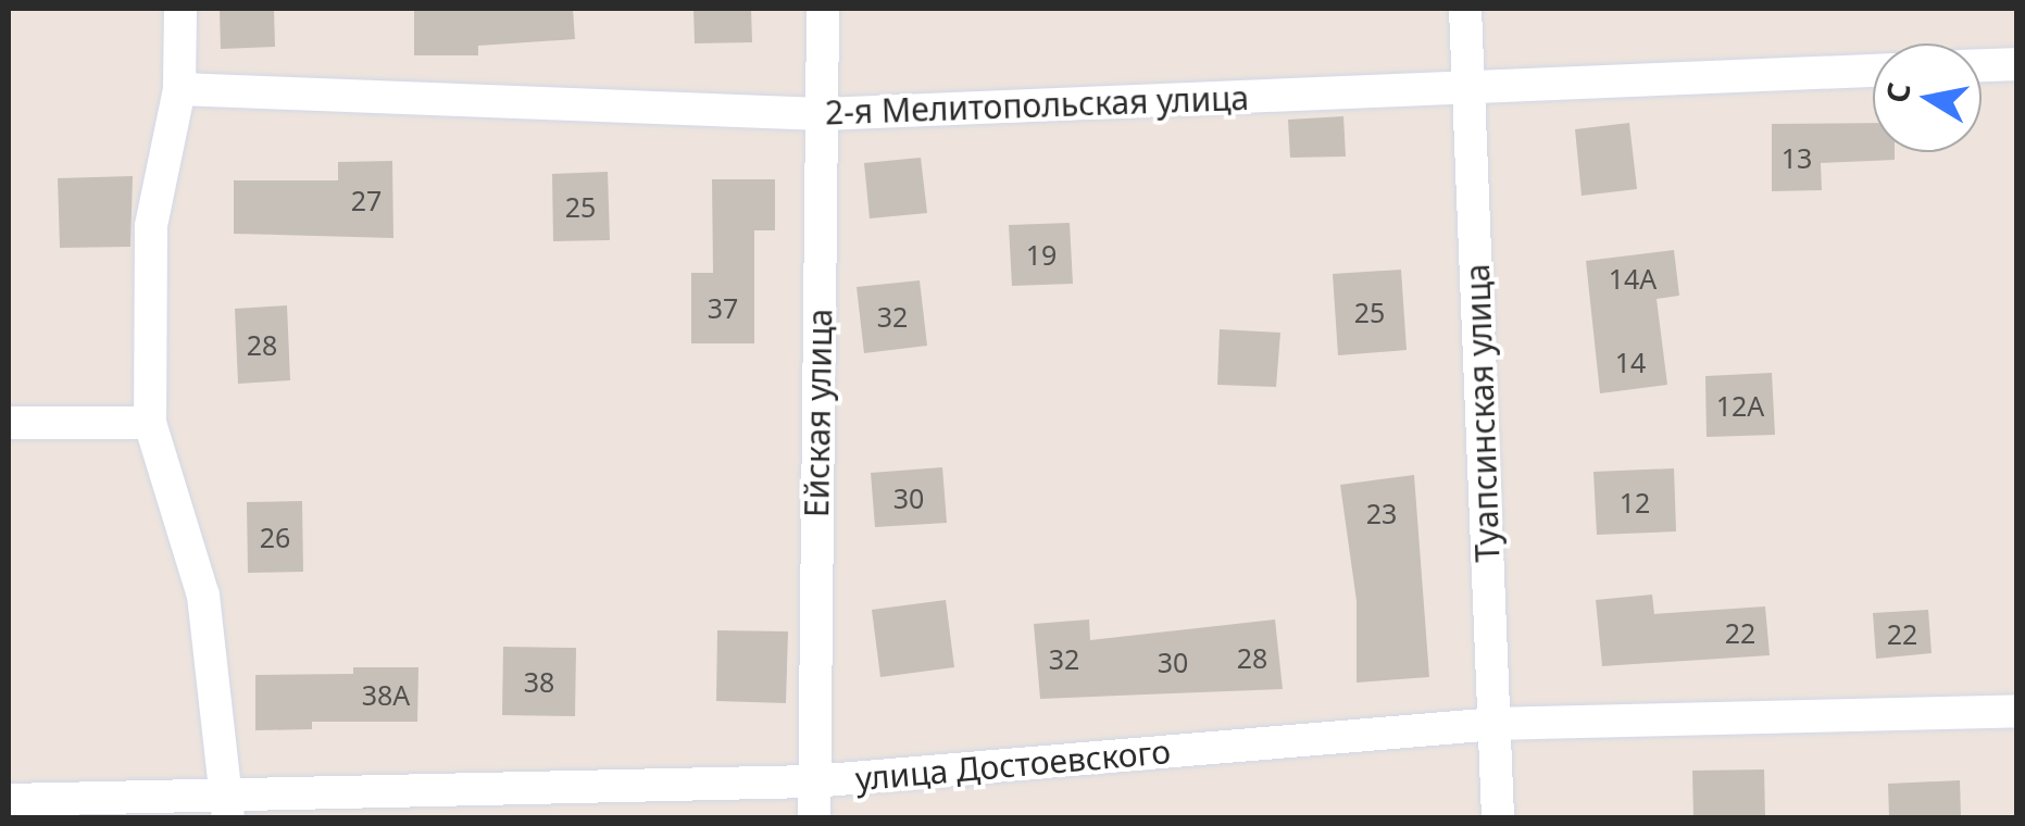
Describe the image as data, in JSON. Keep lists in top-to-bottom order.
{
  "streets": {
    "street": [
      "2-я Мелитопольская улица",
      "Ейская улица",
      "Туапсинская улица",
      "улица Достоевского"
    ]
  },
  "crossings": [
    ["2-я Мелитопольская улица", "Ейская улица"],
    ["2-я Мелитопольская улица", "Туапсинская улица"],
    ["Ейская улица", "улица Достоевского"],
    ["Туапсинская улица", "улица Достоевского"]
  ],
  "house_numbers": [
    "13",
    "27",
    "25",
    "19",
    "14А",
    "37",
    "25",
    "32",
    "28",
    "14",
    "12А",
    "30",
    "12",
    "23",
    "26",
    "22",
    "22",
    "28",
    "32",
    "30",
    "38",
    "38А"
  ],
  "north": "left"
}
